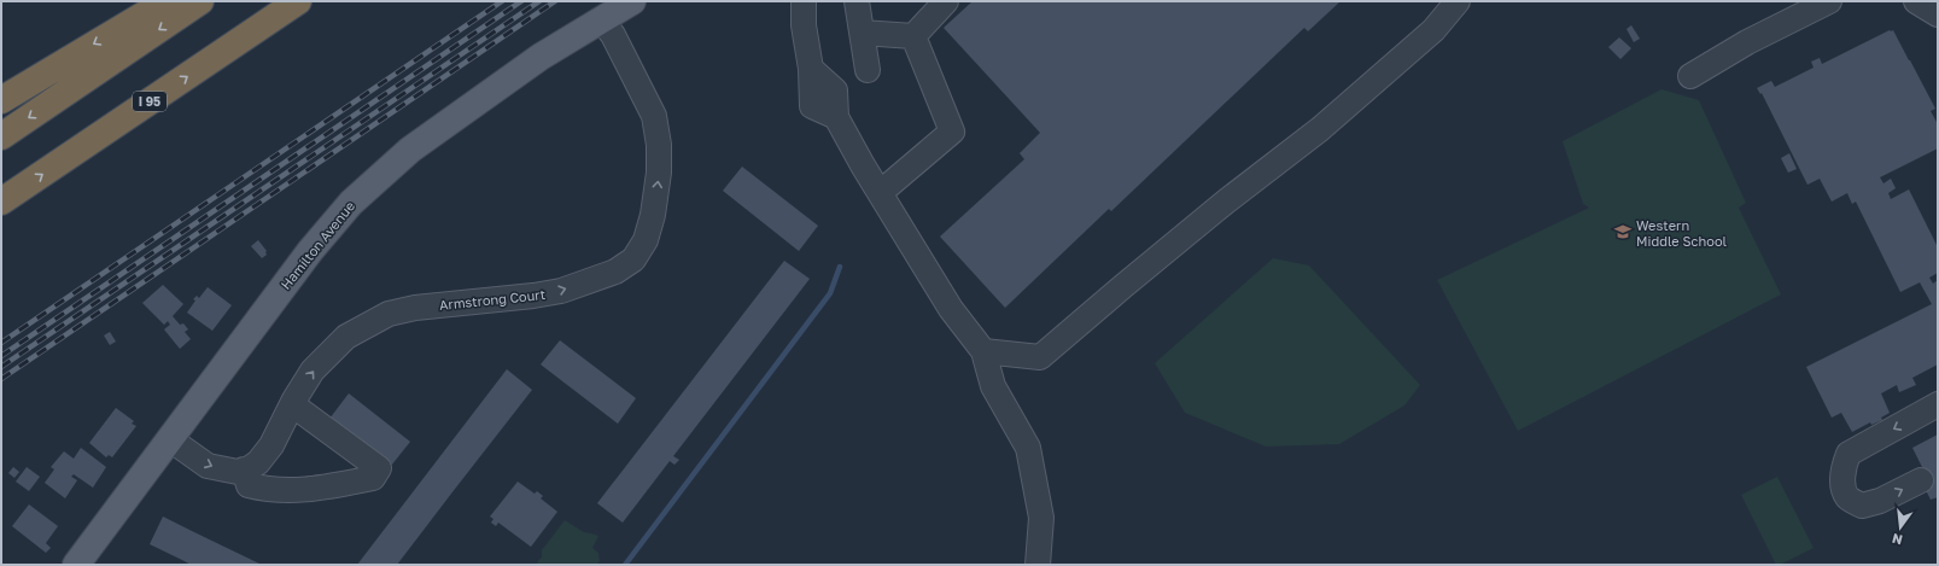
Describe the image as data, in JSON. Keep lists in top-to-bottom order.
{
  "streets": {
    "highway": ["I 95"],
    "main road": ["Hamilton Avenue"],
    "street": ["Armstrong Court"]
  },
  "crossings": [
    ["Hamilton Avenue", "Armstrong Court"]
  ],
  "places": {
    "school or university": ["Western Middle School"]
  },
  "north": "bottom"
}
